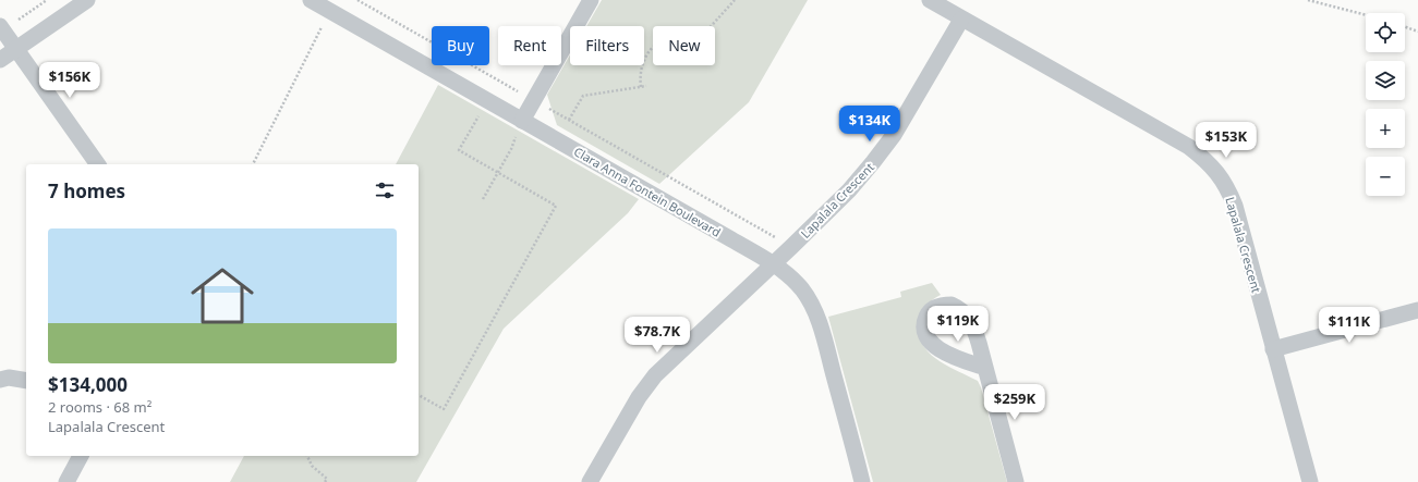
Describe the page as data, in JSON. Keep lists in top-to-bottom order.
{
  "streets": {
    "street": ["Clara Anna Fontein Boulevard", "Lapalala Crescent"]
  },
  "crossings": [
    ["Clara Anna Fontein Boulevard", "Lapalala Crescent"]
  ],
  "page": {
    "map_buttons": ["+", "−"],
    "chip": [
      "Buy",
      "Rent",
      "Filters",
      "New"
    ],
    "price": [
      "$156K",
      "$134K",
      "$153K",
      "$119K",
      "$111K",
      "$78.7K",
      "$259K"
    ],
    "heading": "7 homes",
    "list": [
      {
        "name": "$134,000",
        "note": "2 rooms · 68 m² · Lapalala Crescent"
      }
    ]
  }
}
